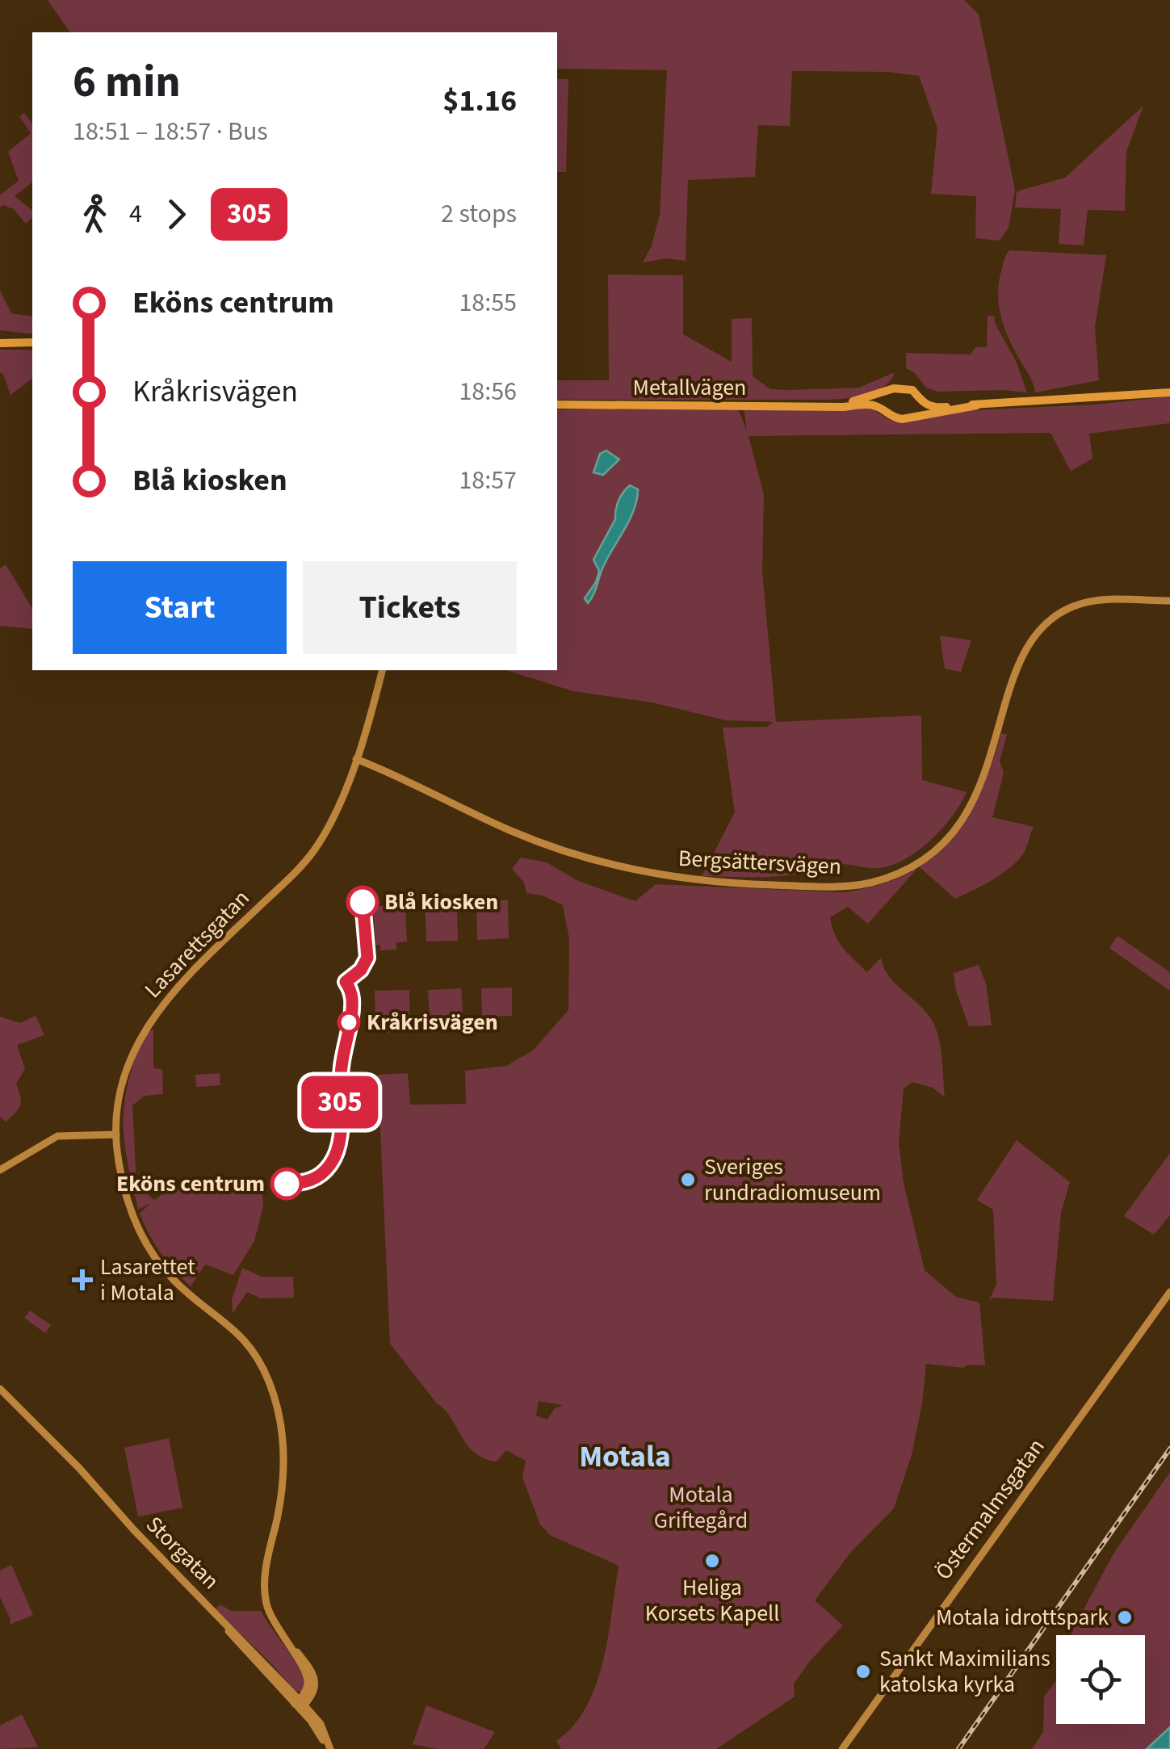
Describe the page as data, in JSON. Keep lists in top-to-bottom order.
{
  "streets": {
    "main road": ["Metallvägen"],
    "street": [
      "Bergsättersvägen",
      "Lasarettsgatan",
      "Östermalmsgatan",
      "Storgatan"
    ]
  },
  "crossings": [
    ["Bergsättersvägen", "Lasarettsgatan"],
    ["Lasarettsgatan", "Storgatan"]
  ],
  "districts": ["Motala"],
  "parks": ["Motala Griftegård"],
  "places": {
    "other": [
      "Blå kiosken",
      "Kråkrisvägen",
      "Sveriges rundradiomuseum",
      "Eköns centrum",
      "Heliga Korsets Kapell",
      "Motala idrottspark",
      "Sankt Maximilians katolska kyrka"
    ],
    "health": ["Lasarettet i Motala"]
  },
  "lines": ["bus line 305"],
  "page": {
    "on_map": "305",
    "heading": ["6 min", "18:51 – 18:57 · Bus", "$1.16"],
    "legs": ["4", "305", "2 stops"],
    "list": [
      {
        "name": "Eköns centrum",
        "value": "18:55"
      },
      {
        "name": "Kråkrisvägen",
        "value": "18:56"
      },
      {
        "name": "Blå kiosken",
        "value": "18:57"
      }
    ],
    "buttons": ["Start", "Tickets"]
  }
}
